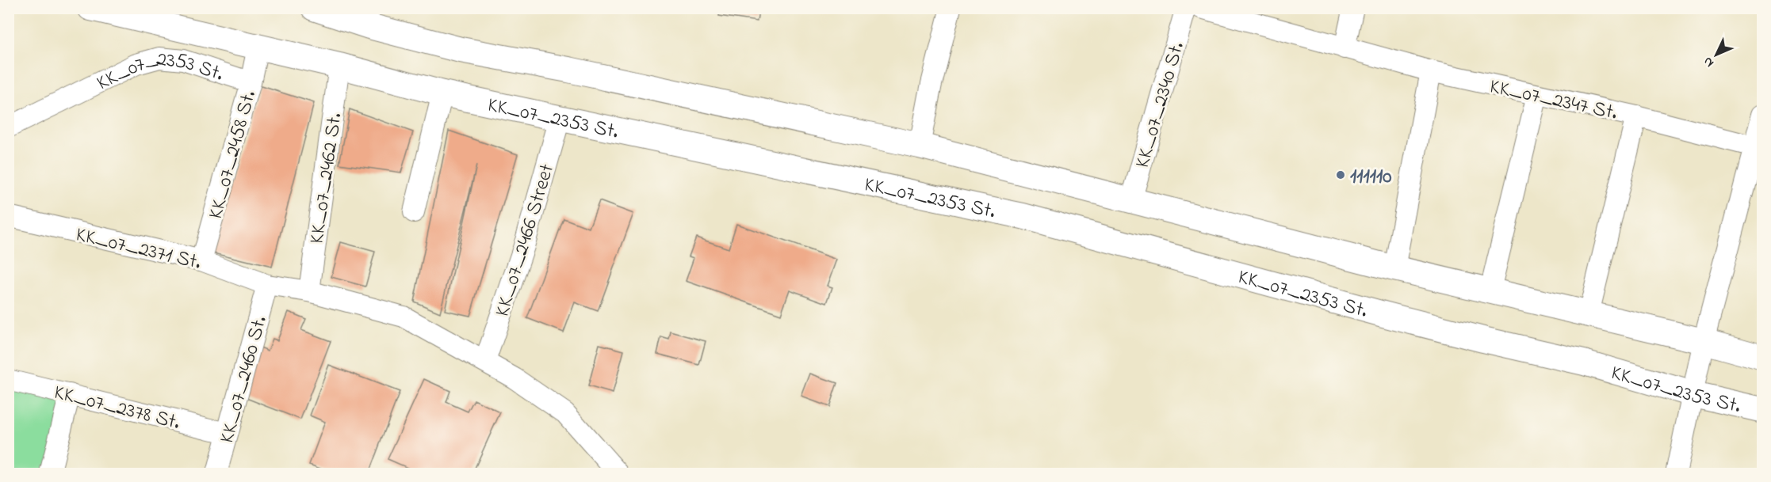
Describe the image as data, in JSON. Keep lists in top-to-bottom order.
{
  "streets": {
    "street": [
      "KK_07_2353 St.",
      "KK_07_2347 St.",
      "KK_07_2340 St.",
      "KK_07_2458 St.",
      "KK_07_2462 St.",
      "KK_07_2466 Street",
      "KK_07_2371 St.",
      "KK_07_2460 St.",
      "KK_07_2378 St."
    ]
  },
  "crossings": [
    ["KK_07_2353 St.", "KK_07_2458 St."],
    ["KK_07_2353 St.", "KK_07_2462 St."],
    ["KK_07_2353 St.", "KK_07_2466 Street"],
    ["KK_07_2458 St.", "KK_07_2371 St."],
    ["KK_07_2462 St.", "KK_07_2371 St."],
    ["KK_07_2466 Street", "KK_07_2371 St."],
    ["KK_07_2371 St.", "KK_07_2460 St."],
    ["KK_07_2460 St.", "KK_07_2378 St."]
  ],
  "places": ["111110"],
  "north": "bottom left"
}
